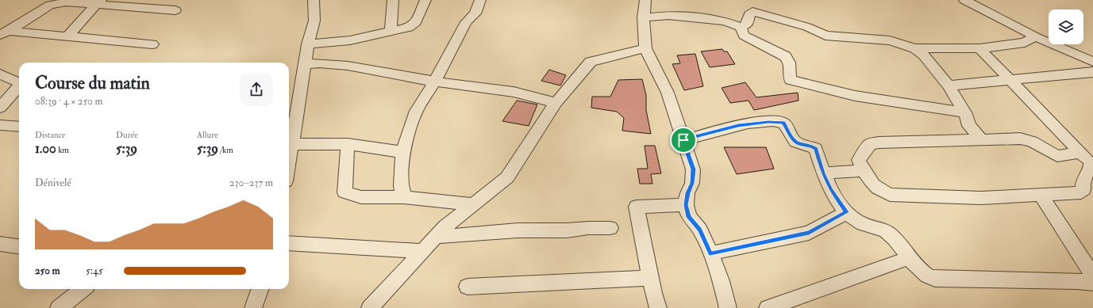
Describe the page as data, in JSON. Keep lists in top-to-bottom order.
{
  "page": {
    "heading": ["Course du matin", "08:39 · 4 × 250 m"],
    "stats": [
      ["Distance", "1.00 km"],
      ["Durée", "5:39"],
      ["Allure", "5:39 /km"]
    ],
    "chart": ["Dénivelé", "230–237 m"],
    "list": [
      {
        "name": "250 m",
        "note": "5:45"
      }
    ]
  }
}
